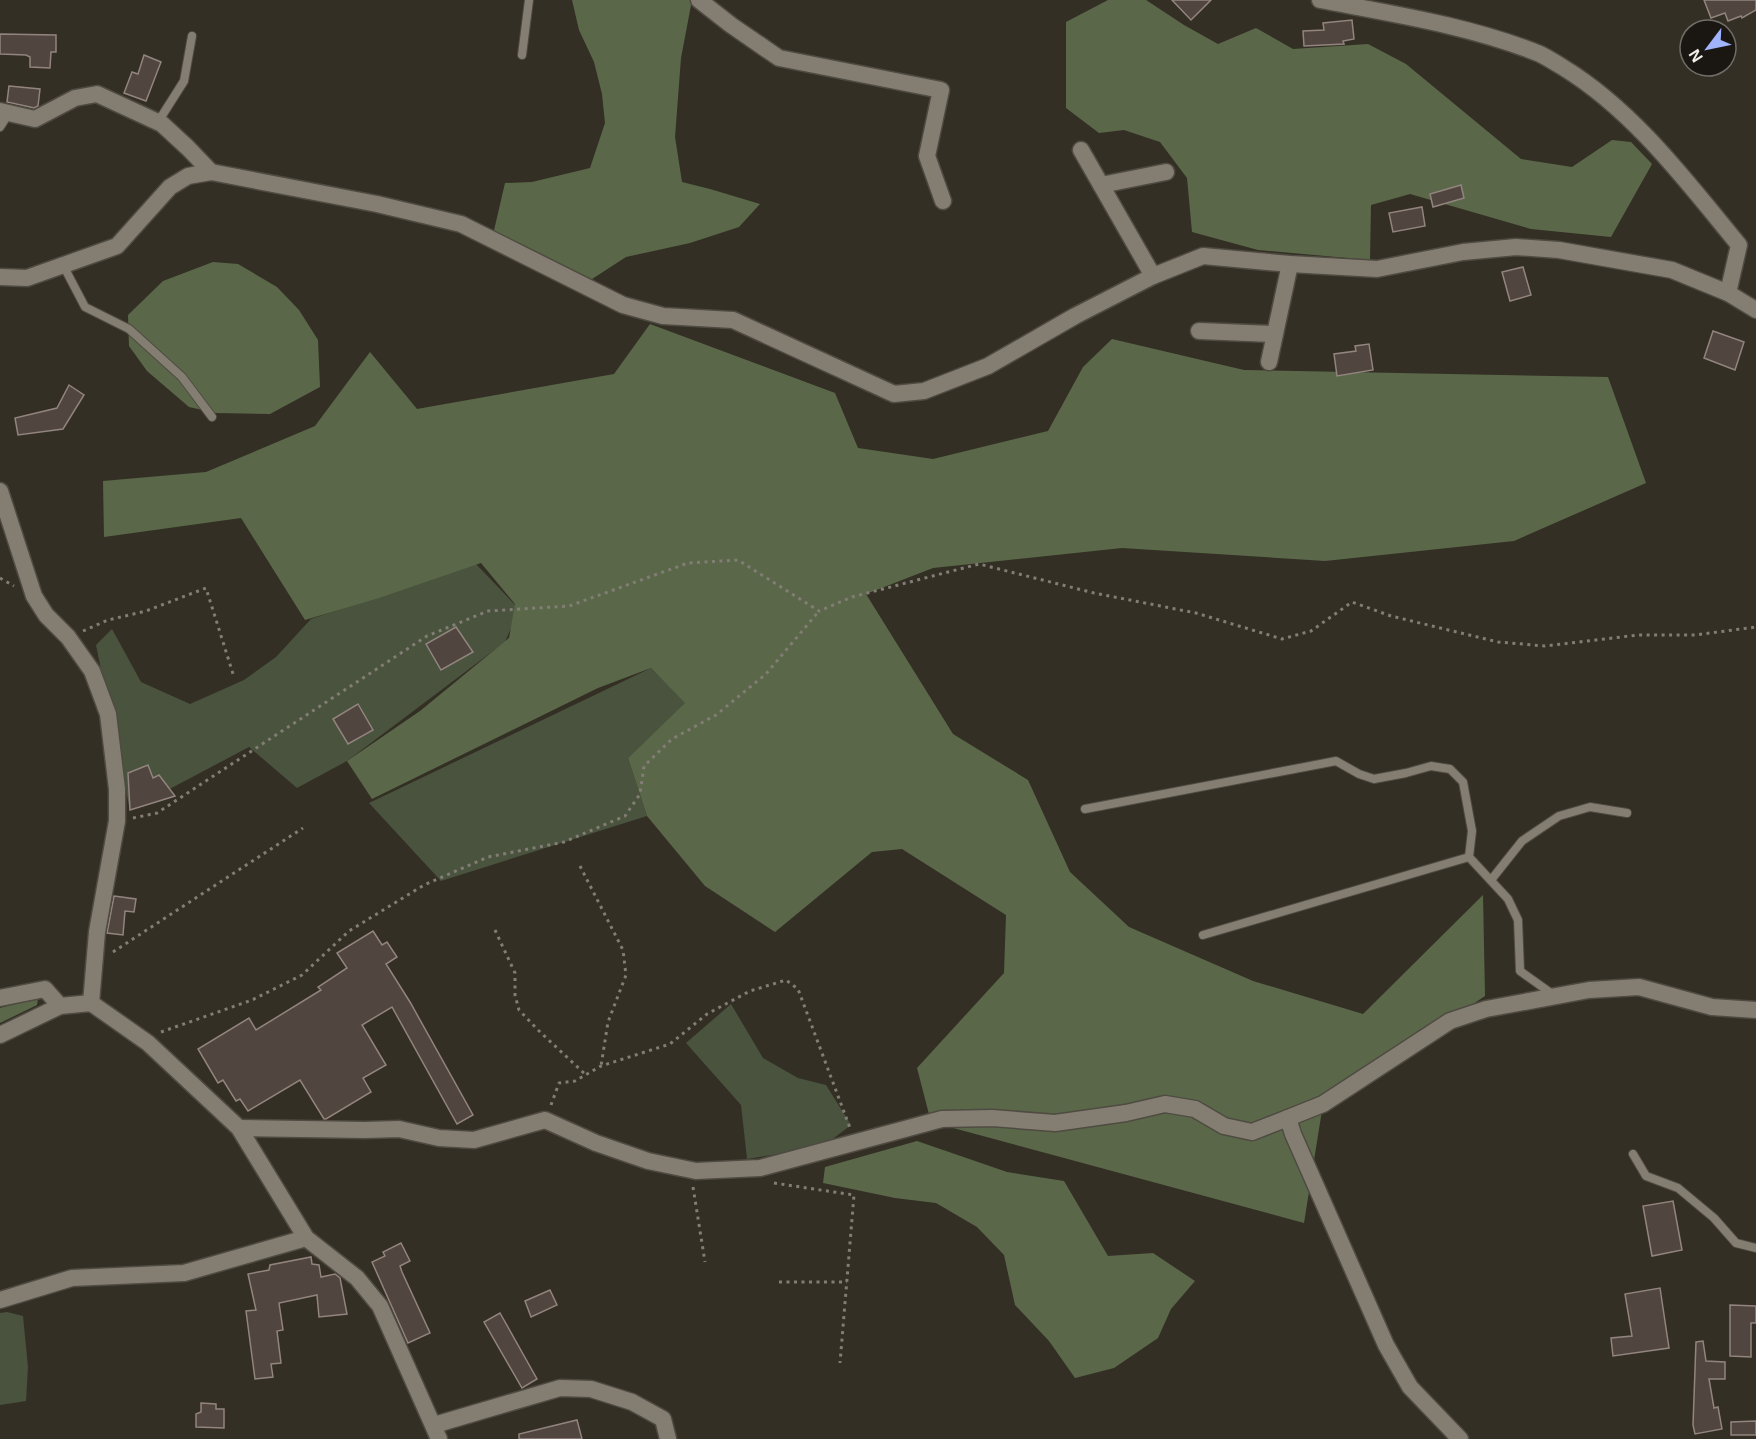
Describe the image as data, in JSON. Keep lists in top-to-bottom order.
{
  "north": "bottom left"
}
